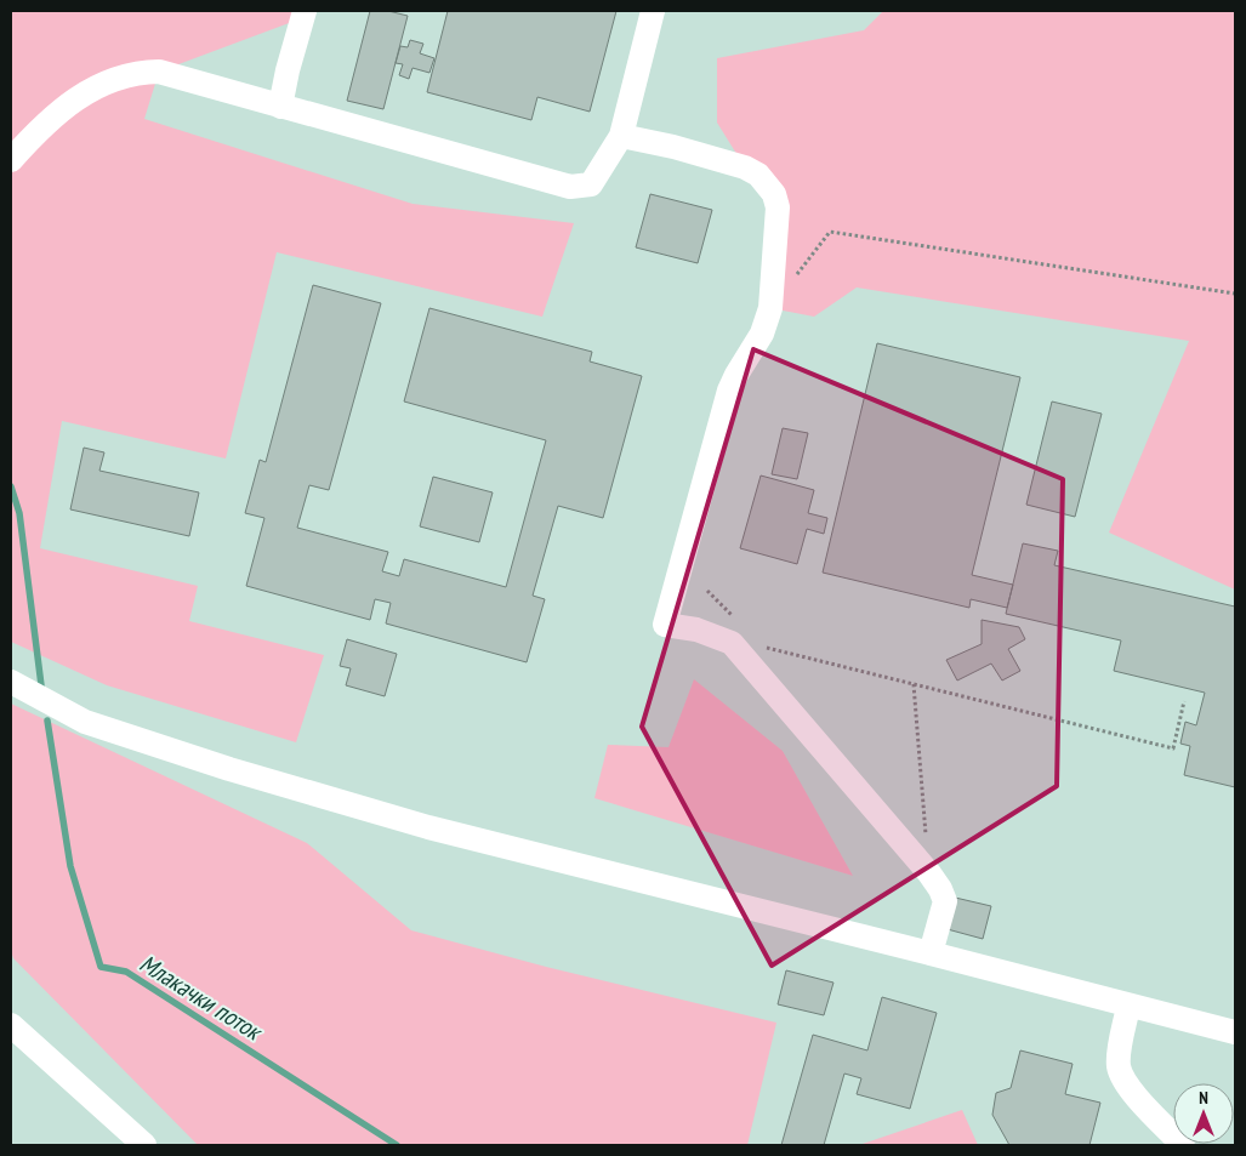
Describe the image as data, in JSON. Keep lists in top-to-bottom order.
{
  "water": ["Млакачки поток"],
  "north": "top"
}
